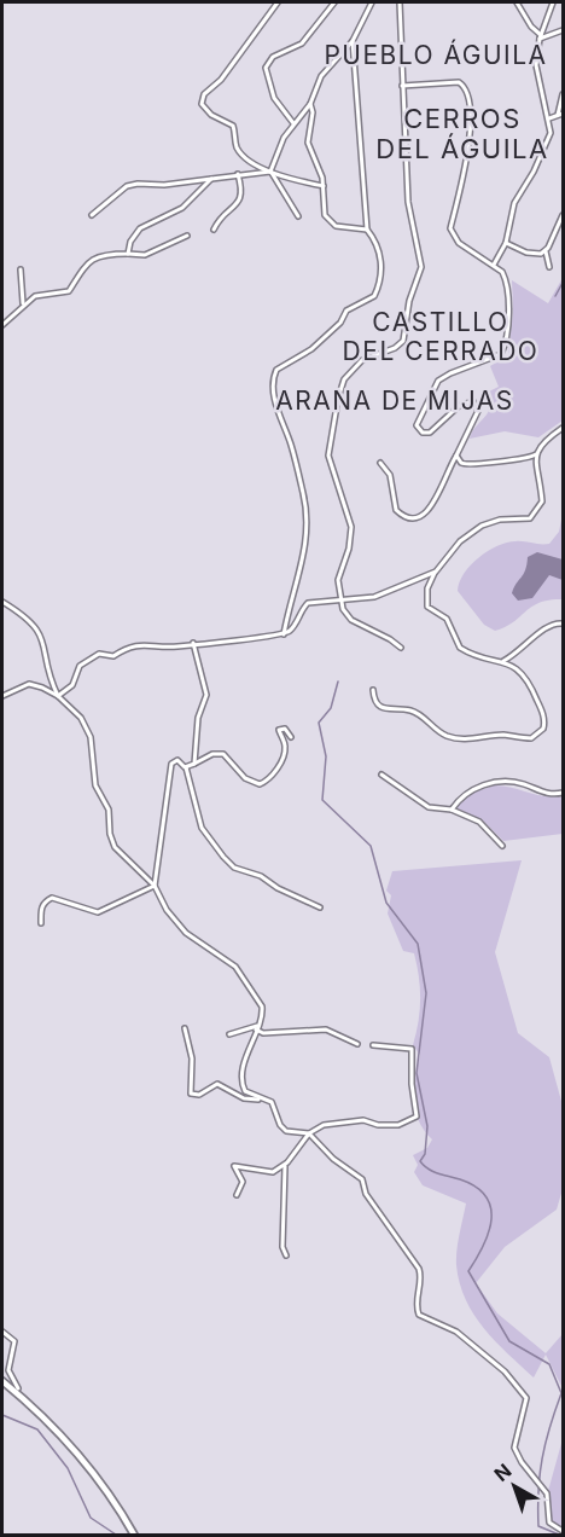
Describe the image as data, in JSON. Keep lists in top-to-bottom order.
{
  "districts": [
    "PUEBLO ÁGUILA",
    "CERROS DEL ÁGUILA",
    "CASTILLO DEL CERRADO",
    "ARANA DE MIJAS"
  ],
  "north": "top left"
}
